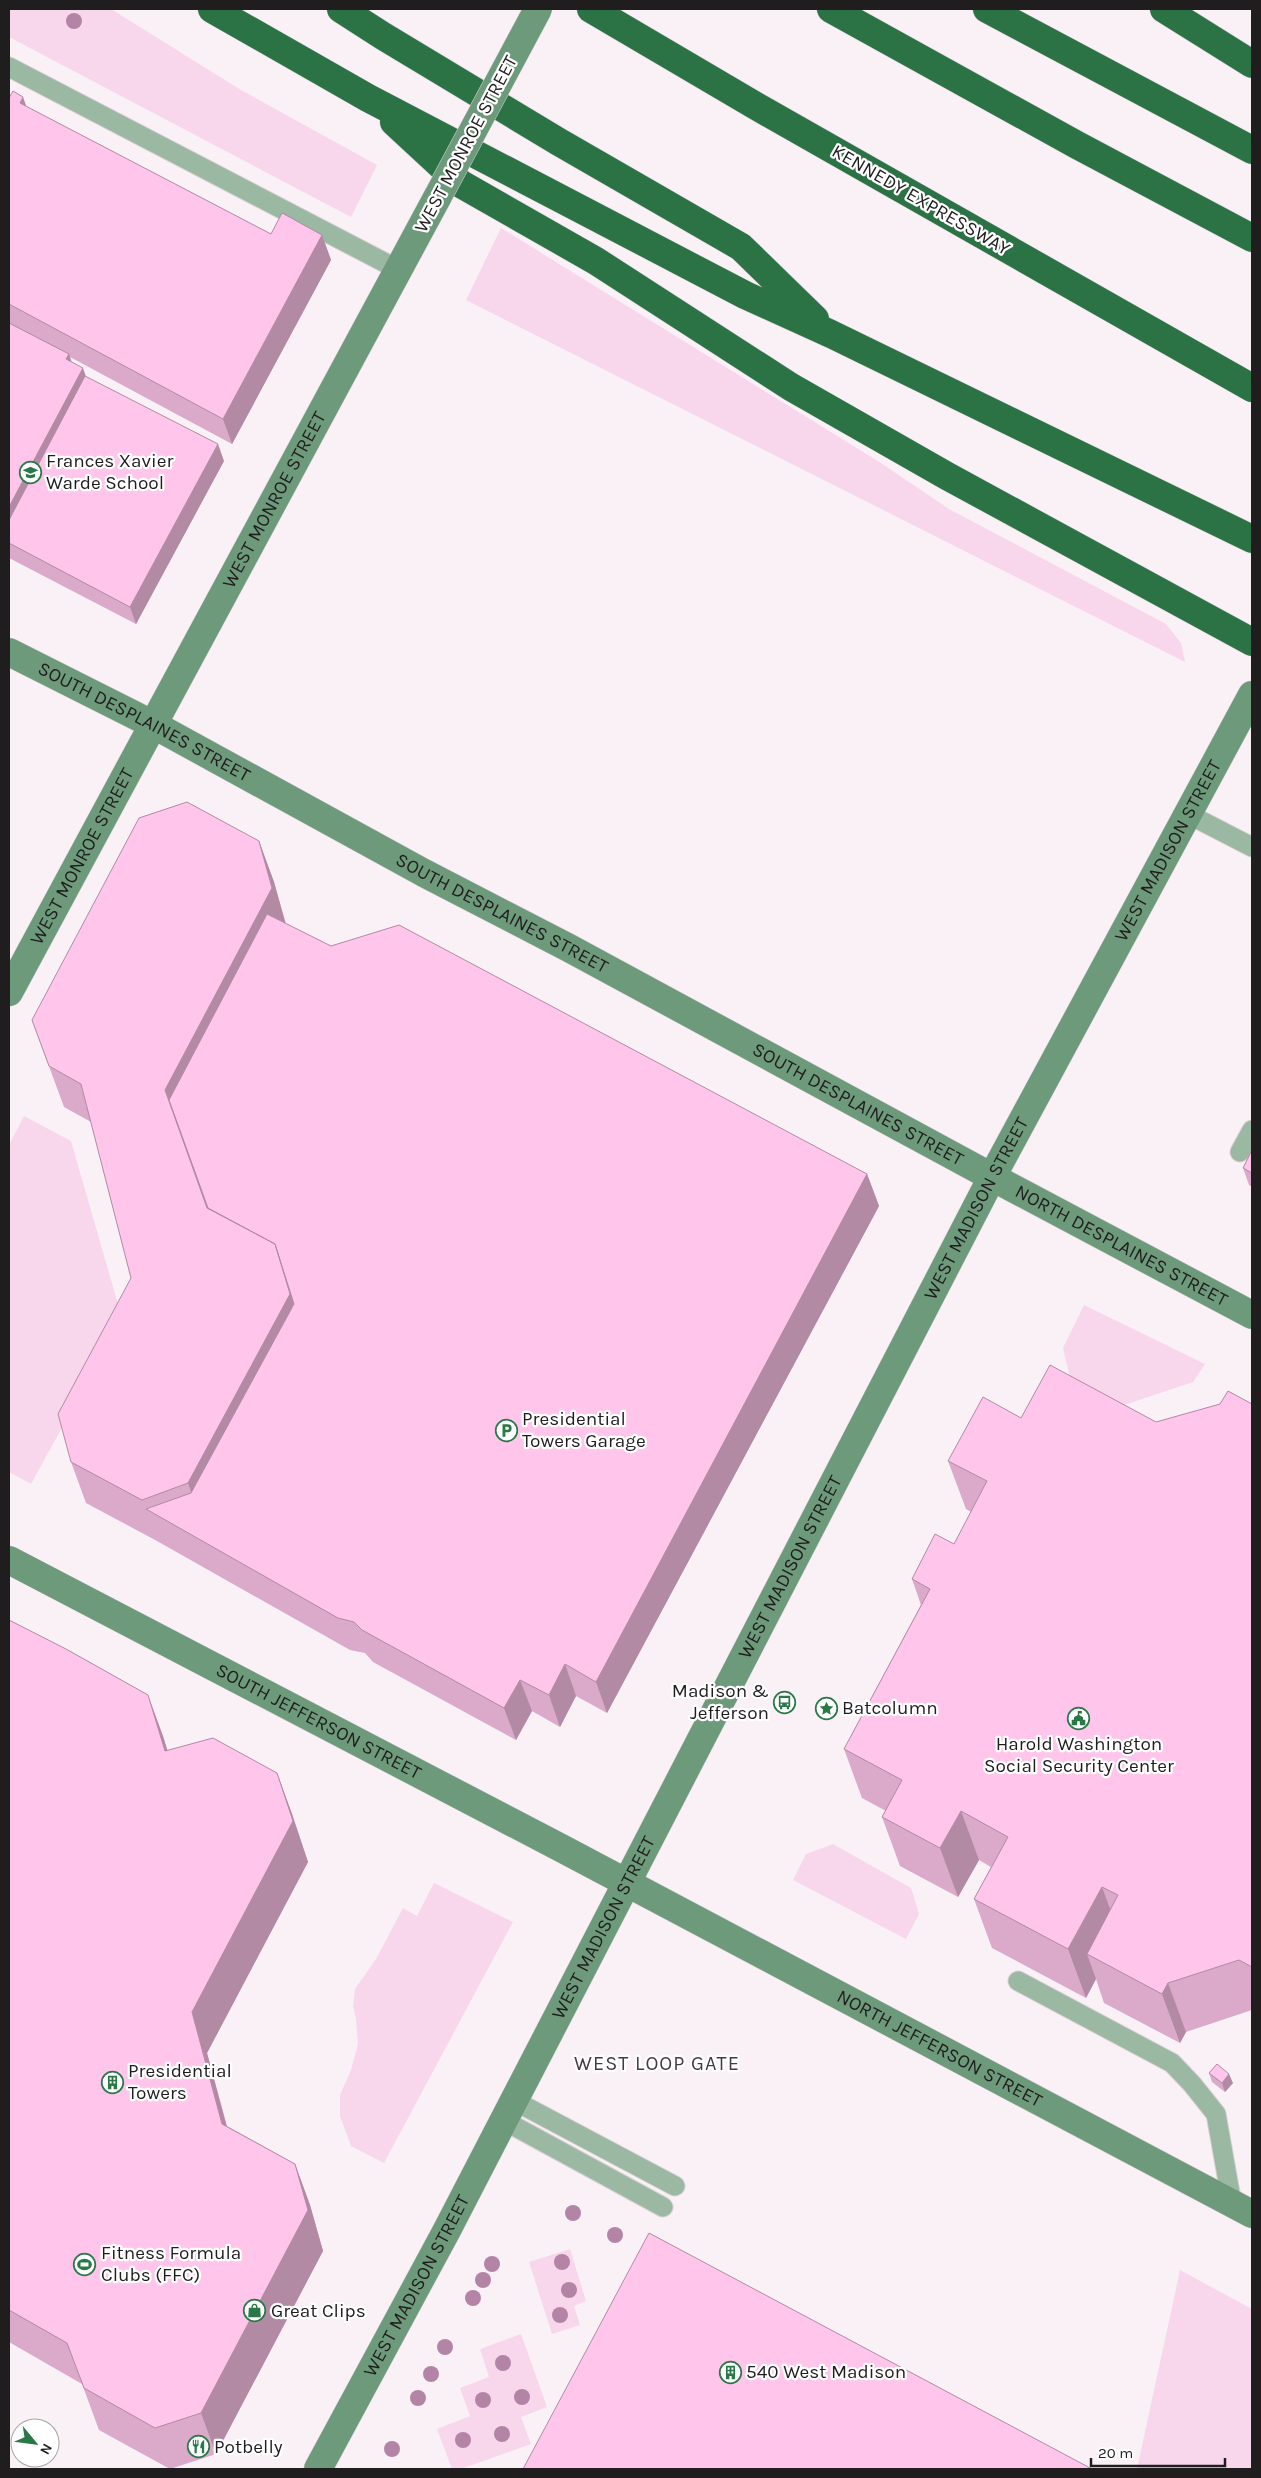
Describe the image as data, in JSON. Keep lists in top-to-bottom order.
{
  "streets": {
    "highway": ["KENNEDY EXPRESSWAY"],
    "main road": [
      "WEST MONROE STREET",
      "SOUTH DESPLAINES STREET",
      "WEST MADISON STREET",
      "NORTH DESPLAINES STREET",
      "SOUTH JEFFERSON STREET",
      "NORTH JEFFERSON STREET"
    ]
  },
  "crossings": [
    ["WEST MONROE STREET", "SOUTH DESPLAINES STREET"],
    ["SOUTH DESPLAINES STREET", "WEST MADISON STREET"],
    ["SOUTH DESPLAINES STREET", "NORTH DESPLAINES STREET"],
    ["WEST MADISON STREET", "NORTH DESPLAINES STREET"],
    ["WEST MADISON STREET", "SOUTH JEFFERSON STREET"],
    ["WEST MADISON STREET", "NORTH JEFFERSON STREET"],
    ["SOUTH JEFFERSON STREET", "NORTH JEFFERSON STREET"]
  ],
  "districts": ["WEST LOOP GATE"],
  "places": {
    "school or university": ["Frances Xavier Warde School"],
    "parking": ["Presidential Towers Garage"],
    "bus stop": ["Madison & Jefferson"],
    "place": ["Batcolumn"],
    "public building": ["Harold Washington Social Security Center"],
    "building": ["Presidential Towers", "540 West Madison"],
    "sports": ["Fitness Formula Clubs (FFC)"],
    "shop": ["Great Clips"],
    "restaurant": ["Potbelly"]
  },
  "scale_bar": "20 m",
  "north": "bottom right"
}
